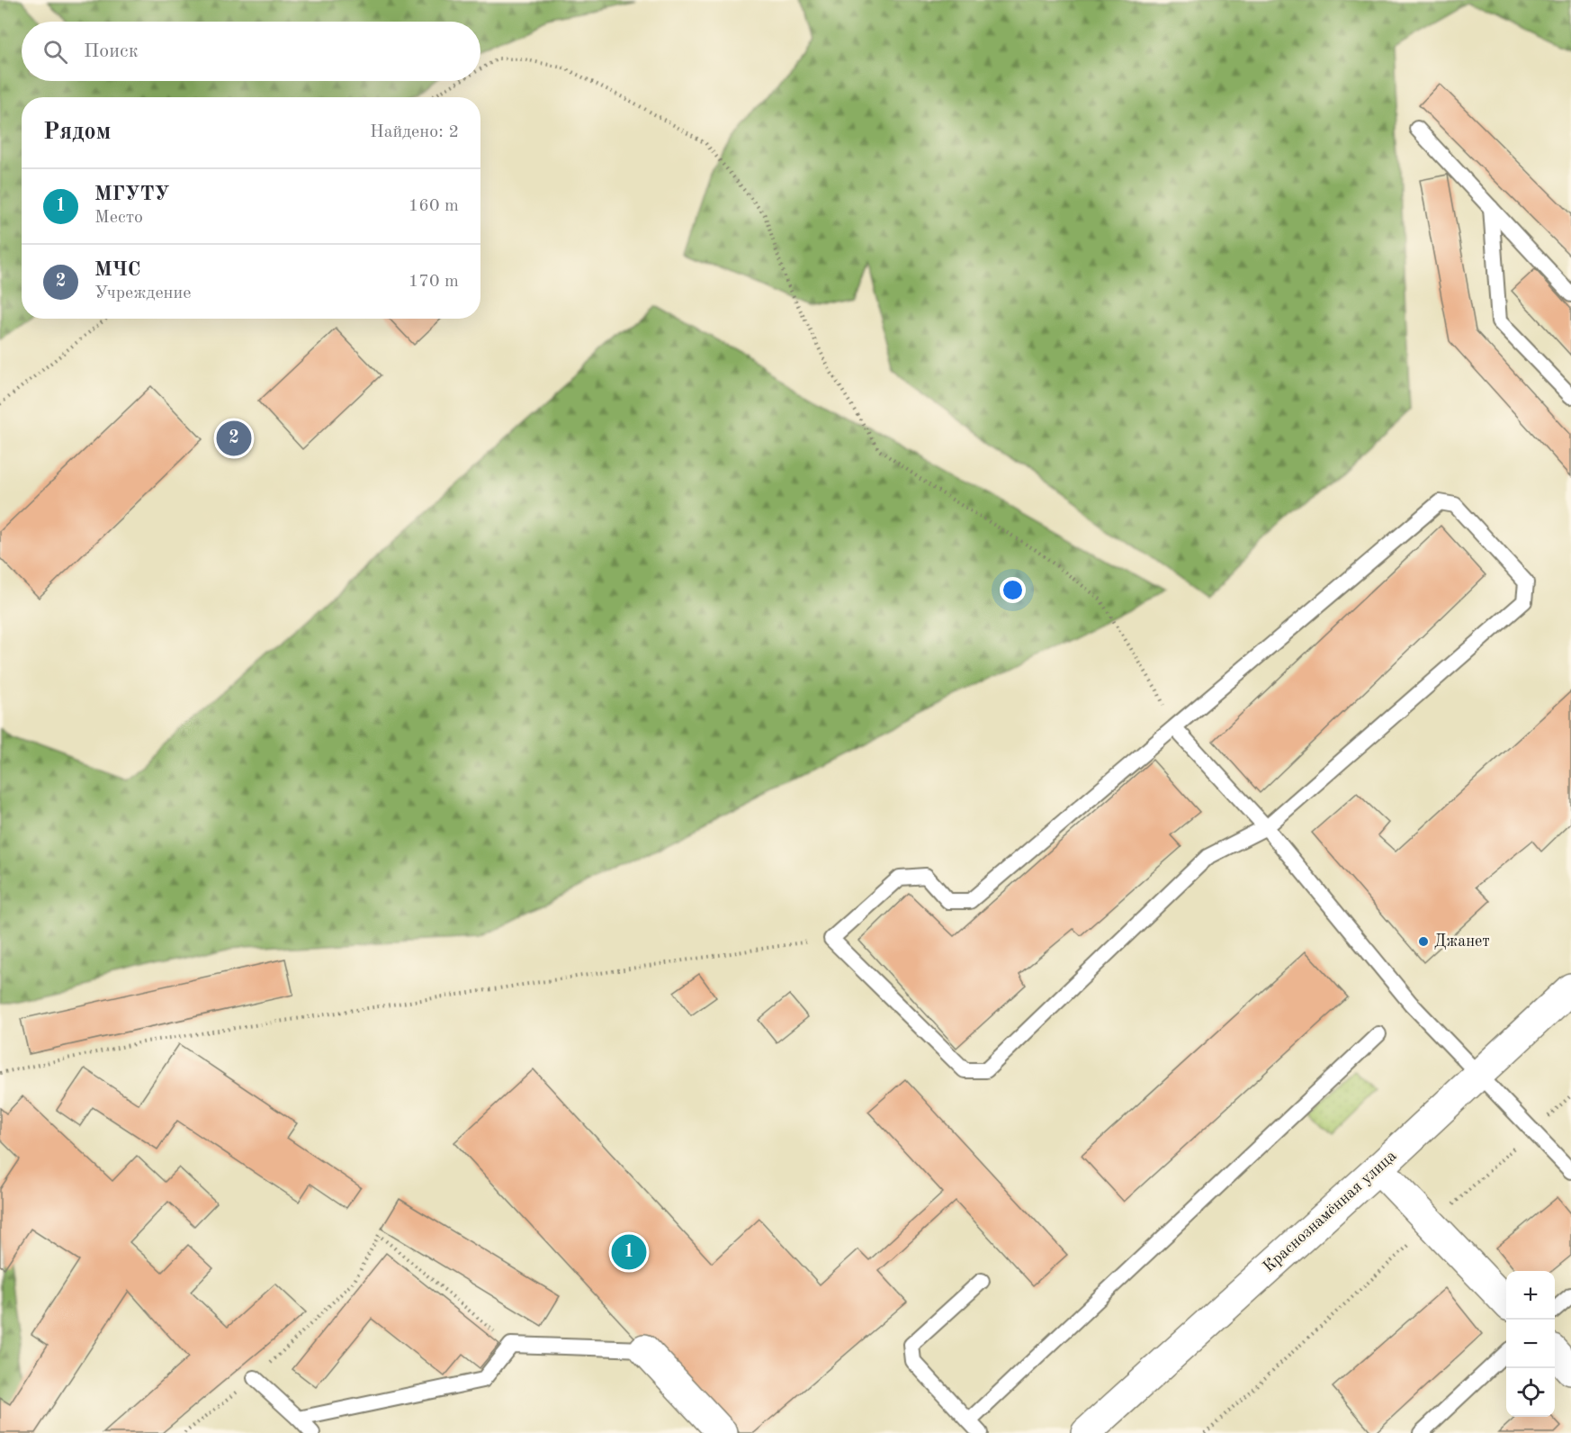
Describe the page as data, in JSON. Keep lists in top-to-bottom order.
{
  "streets": {
    "street": ["Краснознамённая улица"]
  },
  "places": ["Джанет"],
  "page": {
    "search": "Поиск",
    "heading": ["Рядом", "Найдено: 2"],
    "list": [
      {
        "mark": "1",
        "name": "МГУТУ",
        "note": "Место",
        "value": "160 m"
      },
      {
        "mark": "2",
        "name": "МЧС",
        "note": "Учреждение",
        "value": "170 m"
      }
    ],
    "pins": ["2", "1"],
    "map_buttons": ["+", "−"]
  }
}
